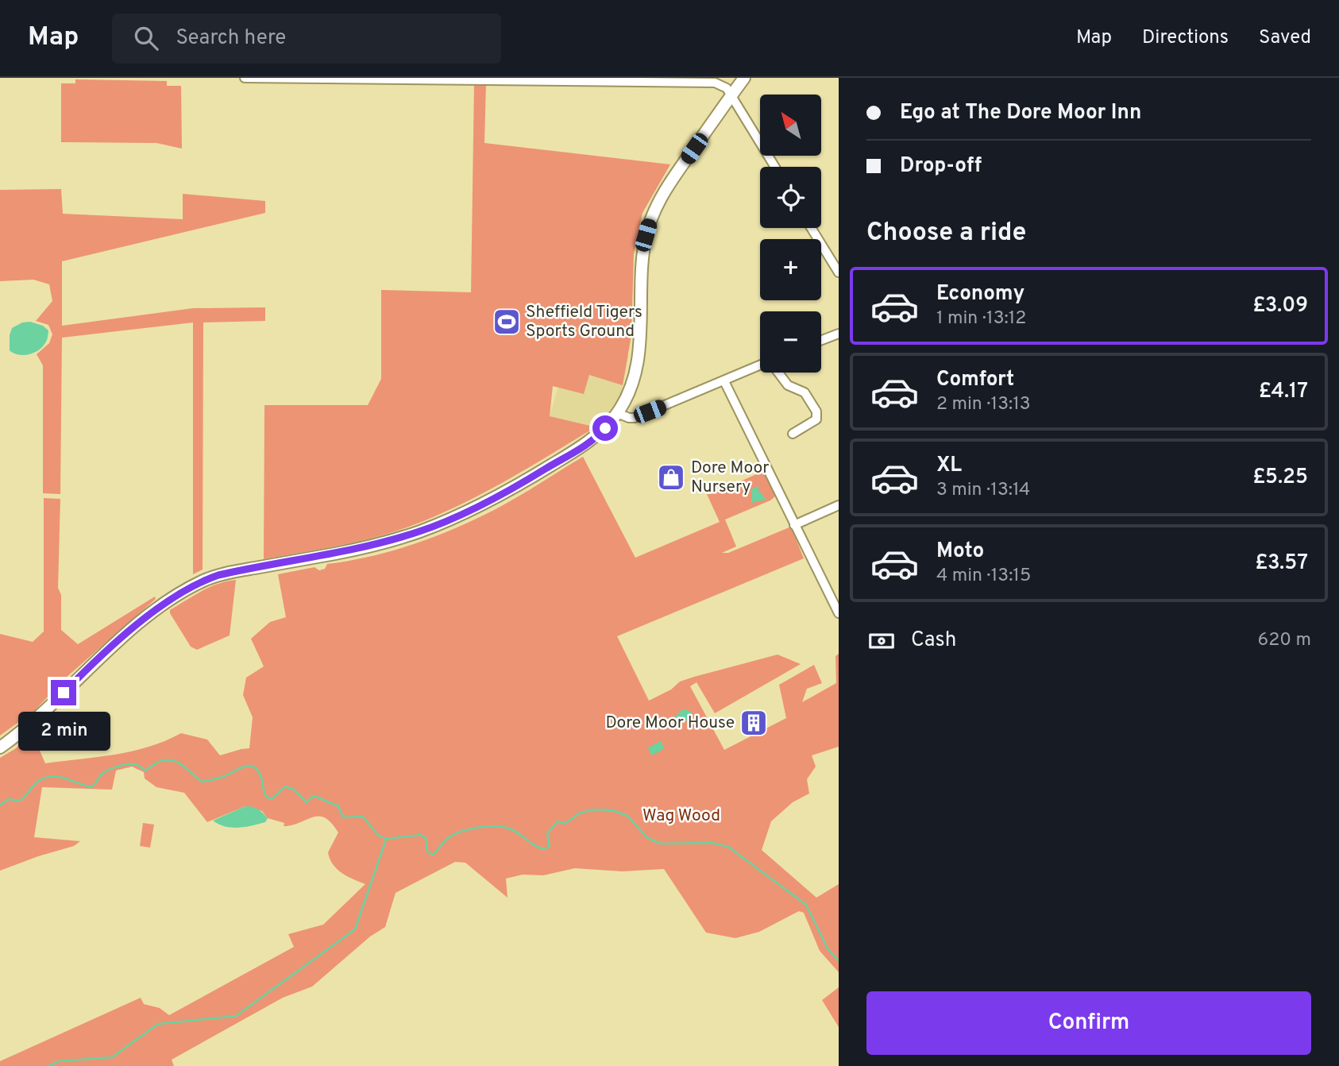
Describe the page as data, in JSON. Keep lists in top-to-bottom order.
{
  "parks": ["Wag Wood"],
  "places": {
    "sports": ["Sheffield Tigers Sports Ground"],
    "shop": ["Dore Moor Nursery"],
    "building": ["Dore Moor House"]
  },
  "north": "top left",
  "page": {
    "header": "Map",
    "search": "Search here",
    "nav": ["Map", "Directions", "Saved"],
    "banner": ["Ego at The Dore Moor Inn", "Drop-off"],
    "map_buttons": ["+", "−"],
    "heading": "Choose a ride",
    "list": [
      {
        "name": "Economy",
        "note": "1 min · 13:12",
        "value": "£3.09"
      },
      {
        "name": "Comfort",
        "note": "2 min · 13:13",
        "value": "£4.17"
      },
      {
        "name": "XL",
        "note": "3 min · 13:14",
        "value": "£5.25"
      },
      {
        "name": "Moto",
        "note": "4 min · 13:15",
        "value": "£3.57"
      }
    ],
    "pay": ["Cash", "620 m"],
    "bubble": "2 min",
    "buttons": "Confirm"
  }
}
